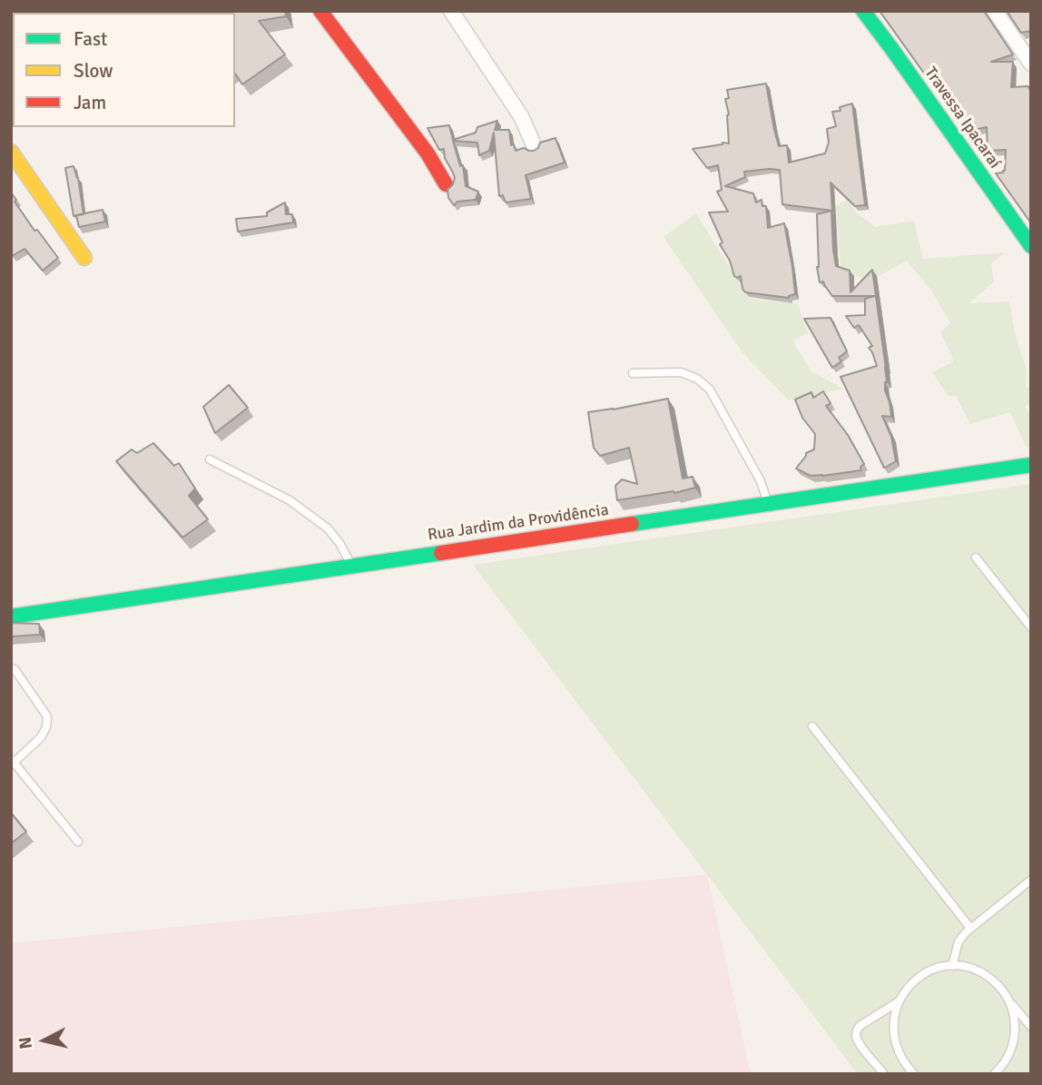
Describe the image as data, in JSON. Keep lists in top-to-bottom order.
{
  "streets": {
    "street": ["Travessa Ipacaraí", "Rua Jardim da Providência"]
  },
  "legend": ["Fast", "Slow", "Jam"],
  "north": "left"
}
